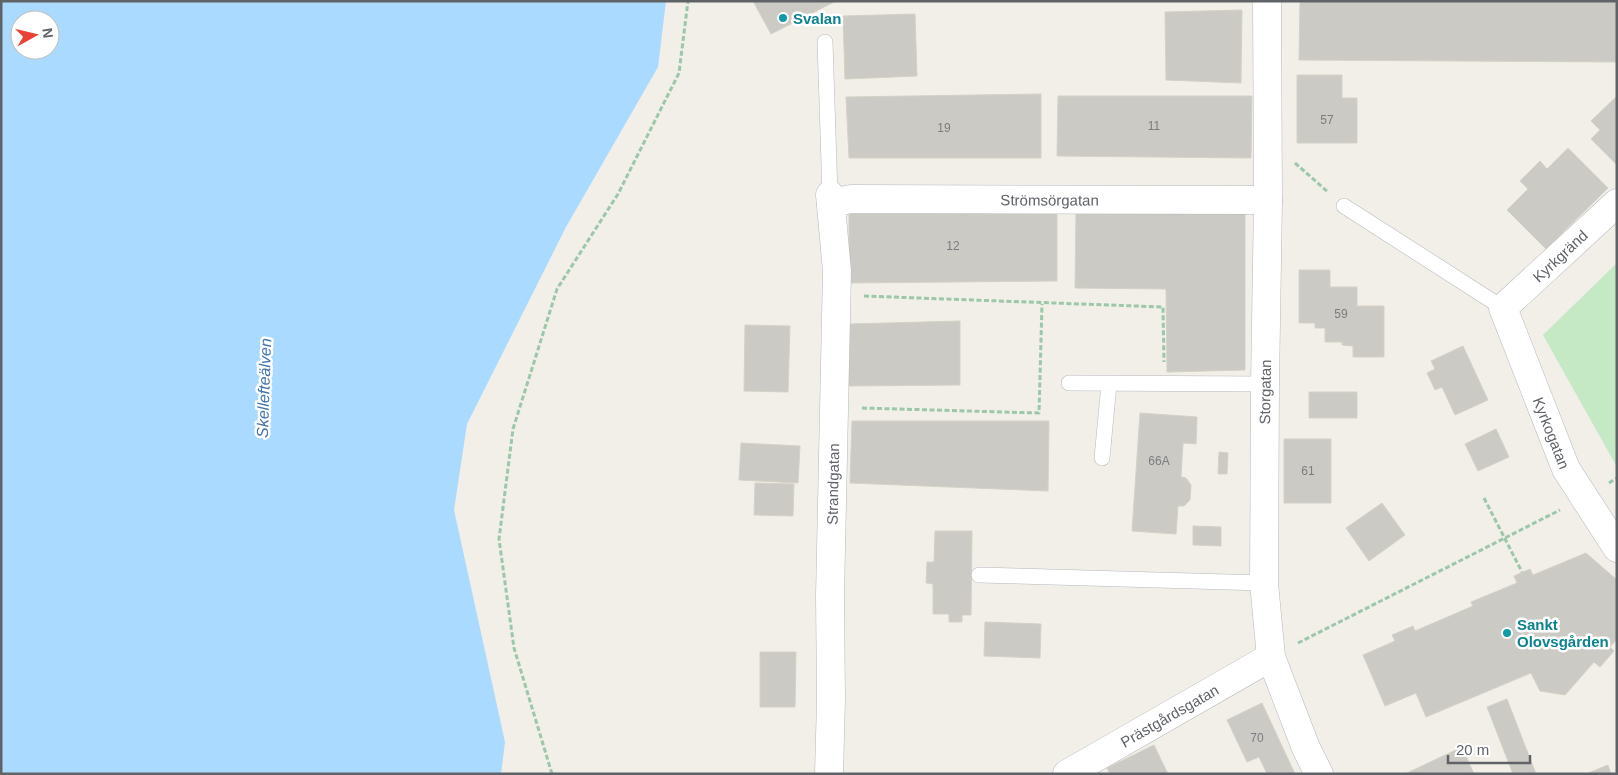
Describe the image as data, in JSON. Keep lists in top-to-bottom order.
{
  "streets": {
    "street": [
      "Strömsörgatan",
      "Kyrkgränd",
      "Storgatan",
      "Kyrkogatan",
      "Strandgatan",
      "Prästgårdsgatan"
    ]
  },
  "crossings": [
    ["Strömsörgatan", "Storgatan"],
    ["Strömsörgatan", "Strandgatan"],
    ["Kyrkgränd", "Kyrkogatan"],
    ["Storgatan", "Prästgårdsgatan"]
  ],
  "water": ["Skellefteälven"],
  "places": ["Svalan", "Sankt Olovsgården"],
  "house_numbers": [
    "57",
    "11",
    "19",
    "12",
    "59",
    "66A",
    "61",
    "70"
  ],
  "scale_bar": "20 m",
  "north": "right"
}
